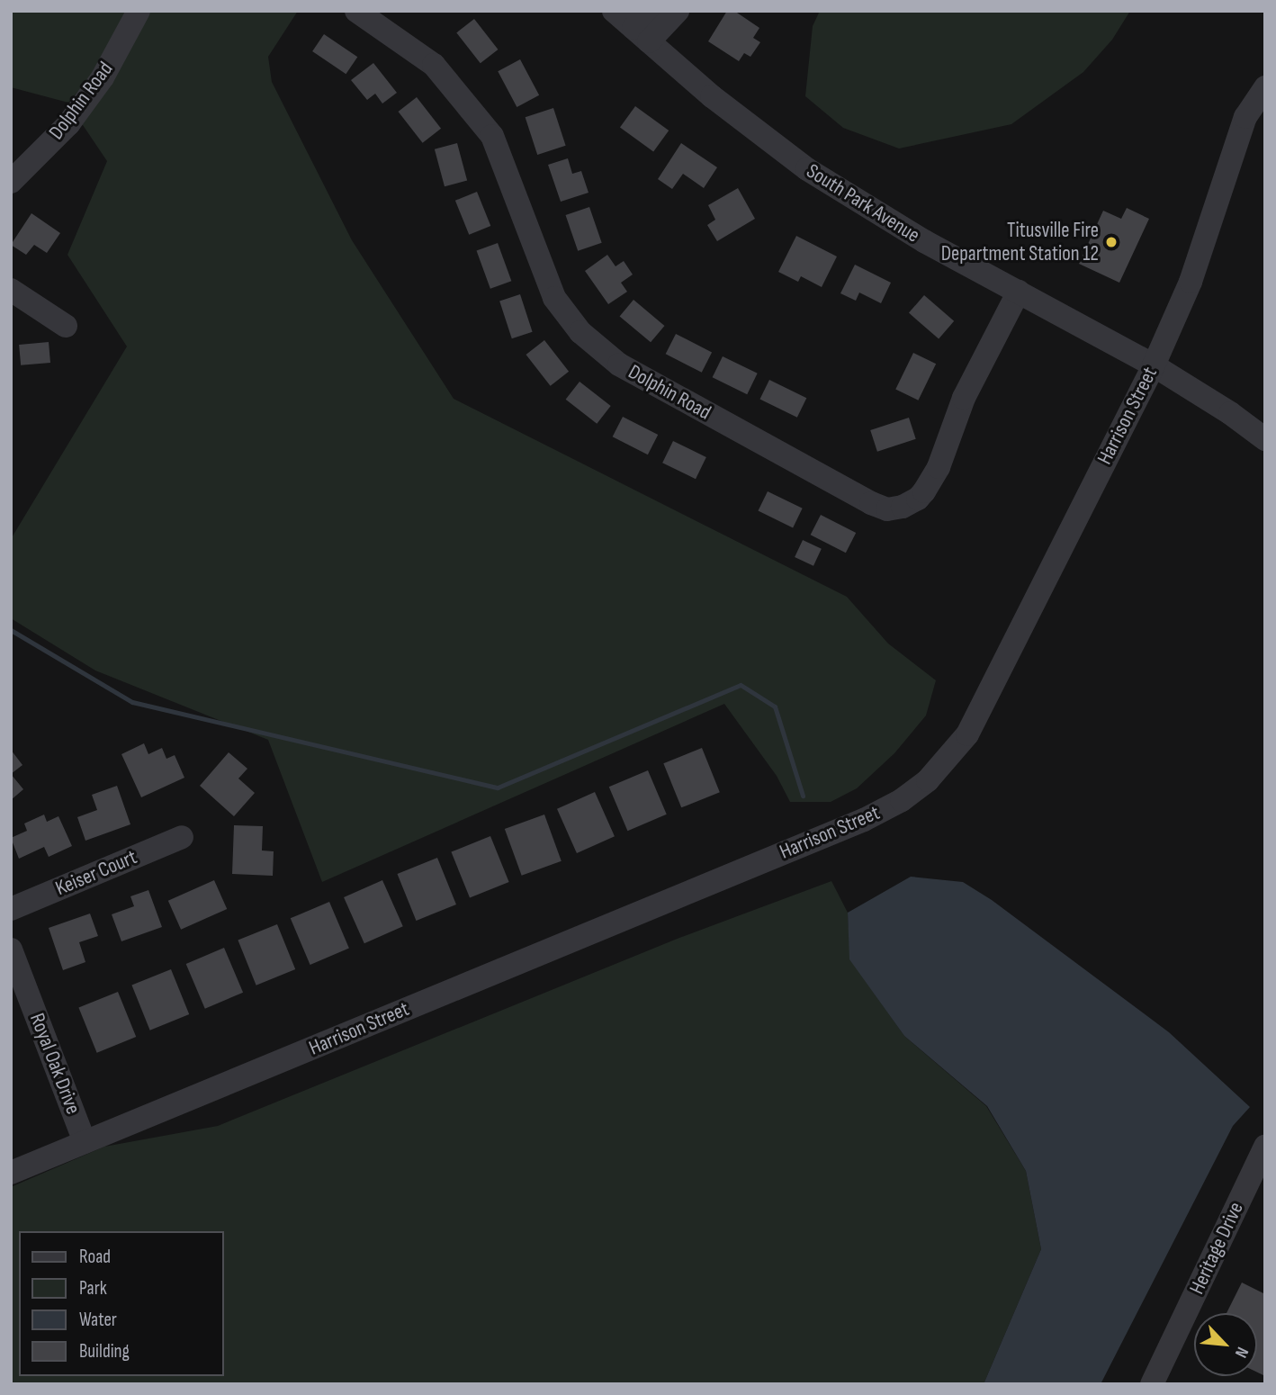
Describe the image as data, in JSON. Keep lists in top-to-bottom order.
{
  "streets": {
    "street": [
      "Dolphin Road",
      "South Park Avenue",
      "Harrison Street",
      "Keiser Court",
      "Royal Oak Drive",
      "Heritage Drive"
    ]
  },
  "crossings": [
    ["Dolphin Road", "South Park Avenue"],
    ["South Park Avenue", "Harrison Street"],
    ["Harrison Street", "Royal Oak Drive"]
  ],
  "places": ["Titusville Fire Department Station 12"],
  "legend": [
    "Road",
    "Park",
    "Water",
    "Building"
  ],
  "north": "bottom right"
}
